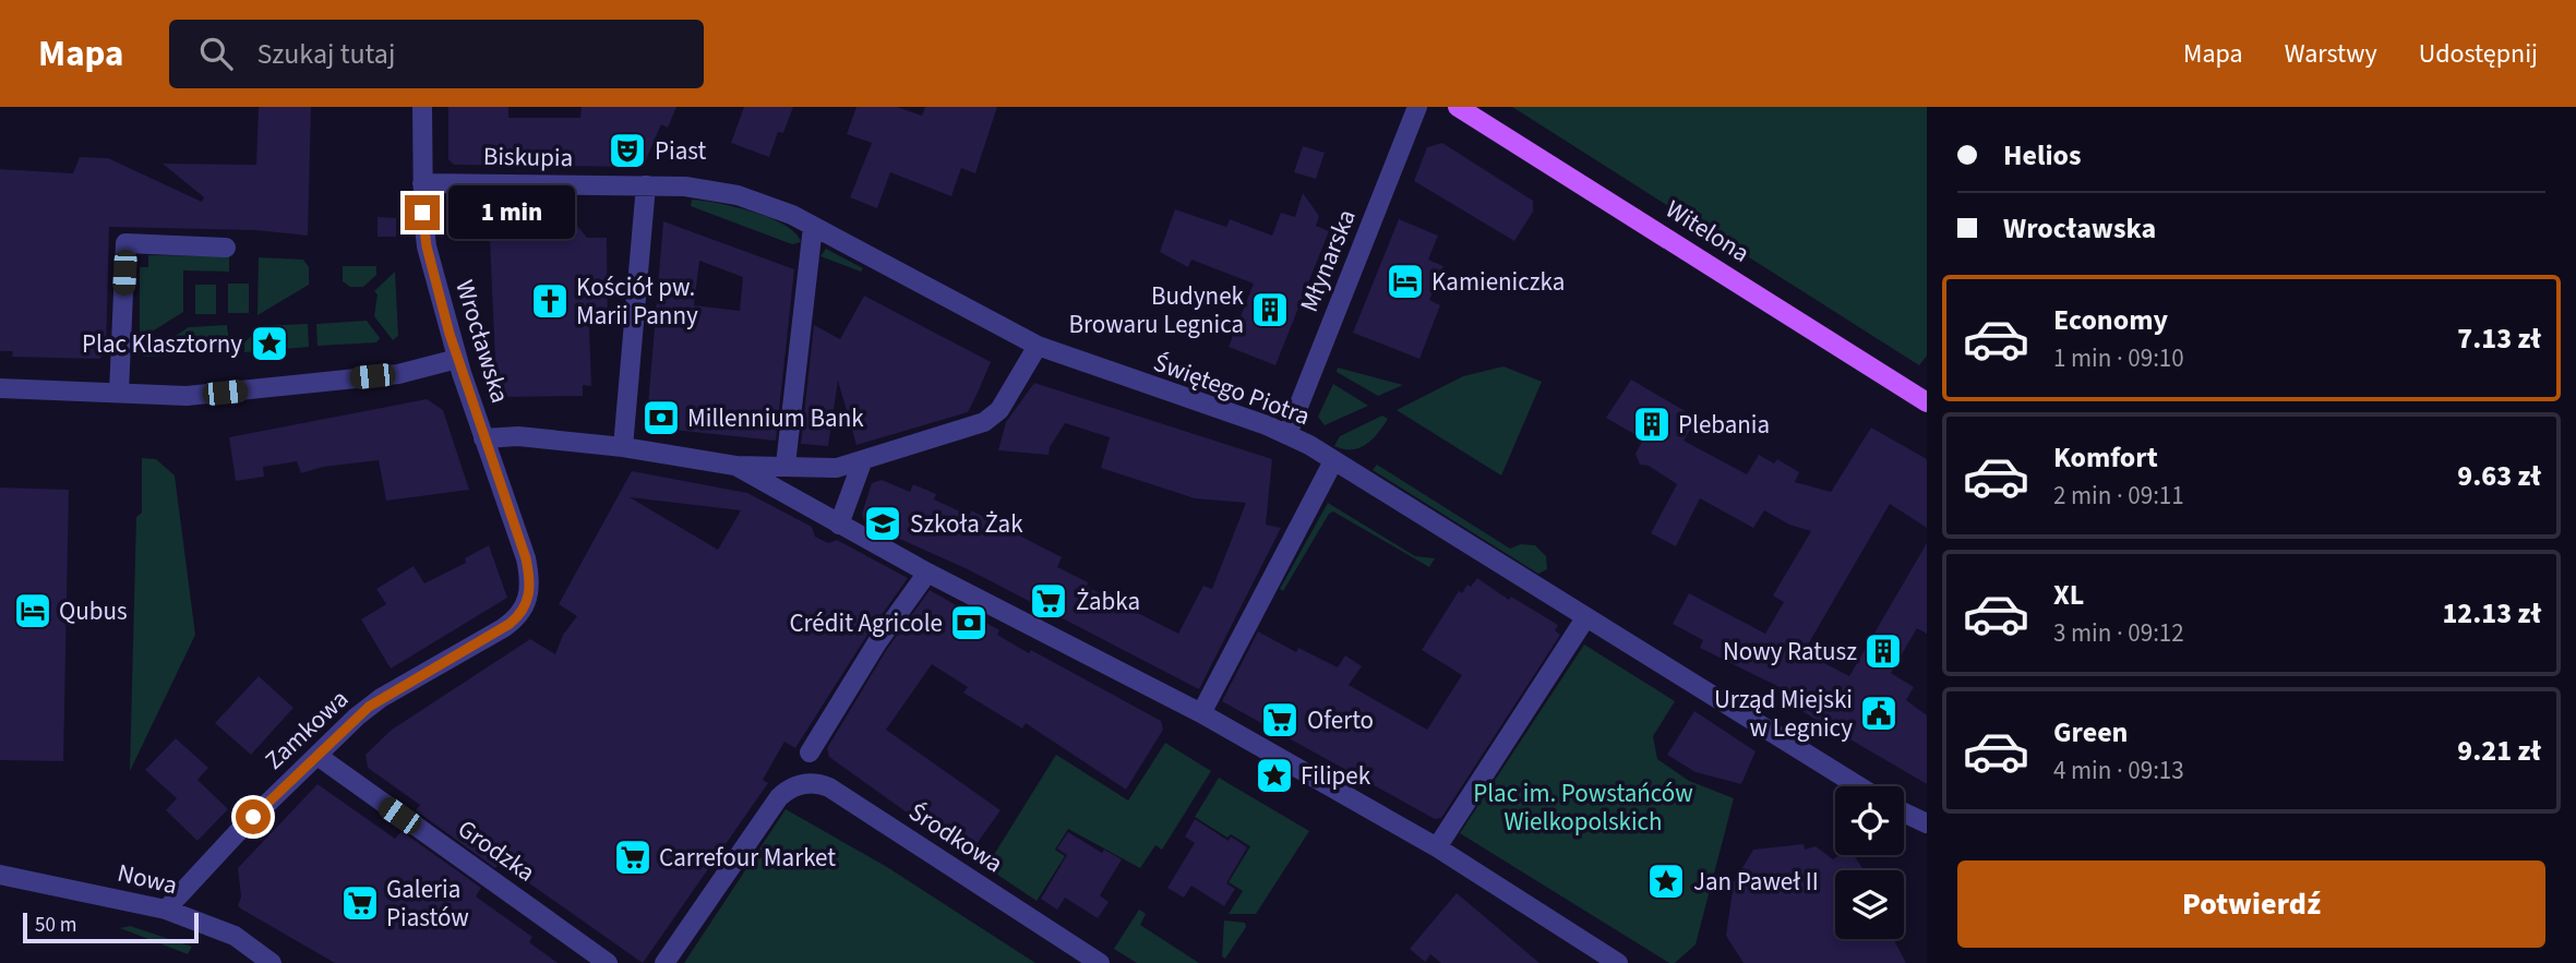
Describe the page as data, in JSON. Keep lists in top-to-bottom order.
{
  "streets": {
    "main road": ["Witelona"],
    "street": [
      "Biskupia",
      "Młynarska",
      "Wrocławska",
      "Świętego Piotra",
      "Zamkowa",
      "Środkowa",
      "Grodzka",
      "Nowa"
    ]
  },
  "crossings": [
    ["Biskupia", "Wrocławska"],
    ["Biskupia", "Świętego Piotra"],
    ["Młynarska", "Świętego Piotra"],
    ["Wrocławska", "Zamkowa"],
    ["Zamkowa", "Grodzka"],
    ["Zamkowa", "Nowa"]
  ],
  "parks": ["Plac im. Powstańców Wielkopolskich"],
  "places": {
    "theatre": ["Piast"],
    "hotel": ["Kamieniczka", "Qubus"],
    "church": ["Kościół pw. Marii Panny"],
    "building": ["Budynek Browaru Legnica", "Plebania", "Nowy Ratusz"],
    "place": ["Plac Klasztorny", "Filipek", "Jan Paweł II"],
    "bank": ["Millennium Bank", "Crédit Agricole"],
    "school or university": ["Szkoła Żak"],
    "supermarket": [
      "Żabka",
      "Oferto",
      "Carrefour Market",
      "Galeria Piastów"
    ],
    "public building": ["Urząd Miejski w Legnicy"]
  },
  "scale_bar": "50 m",
  "page": {
    "header": "Mapa",
    "search": "Szukaj tutaj",
    "nav": ["Mapa", "Warstwy", "Udostępnij"],
    "banner": ["Helios", "Wrocławska"],
    "bubble": "1 min",
    "list": [
      {
        "name": "Economy",
        "note": "1 min · 09:10",
        "value": "7.13 zł"
      },
      {
        "name": "Komfort",
        "note": "2 min · 09:11",
        "value": "9.63 zł"
      },
      {
        "name": "XL",
        "note": "3 min · 09:12",
        "value": "12.13 zł"
      },
      {
        "name": "Green",
        "note": "4 min · 09:13",
        "value": "9.21 zł"
      }
    ],
    "buttons": "Potwierdź",
    "scale": "50 m"
  }
}
